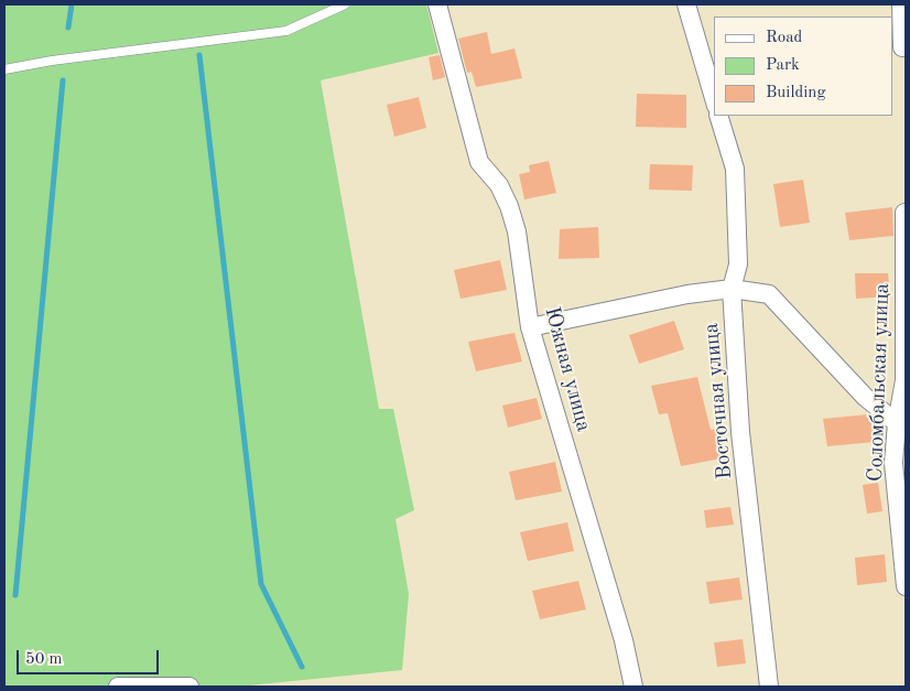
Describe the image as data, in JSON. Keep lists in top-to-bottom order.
{
  "streets": {
    "street": ["Южная улица", "Соломбальская улица", "Восточная улица"]
  },
  "legend": ["Road", "Park", "Building"],
  "scale_bar": "50 m"
}
